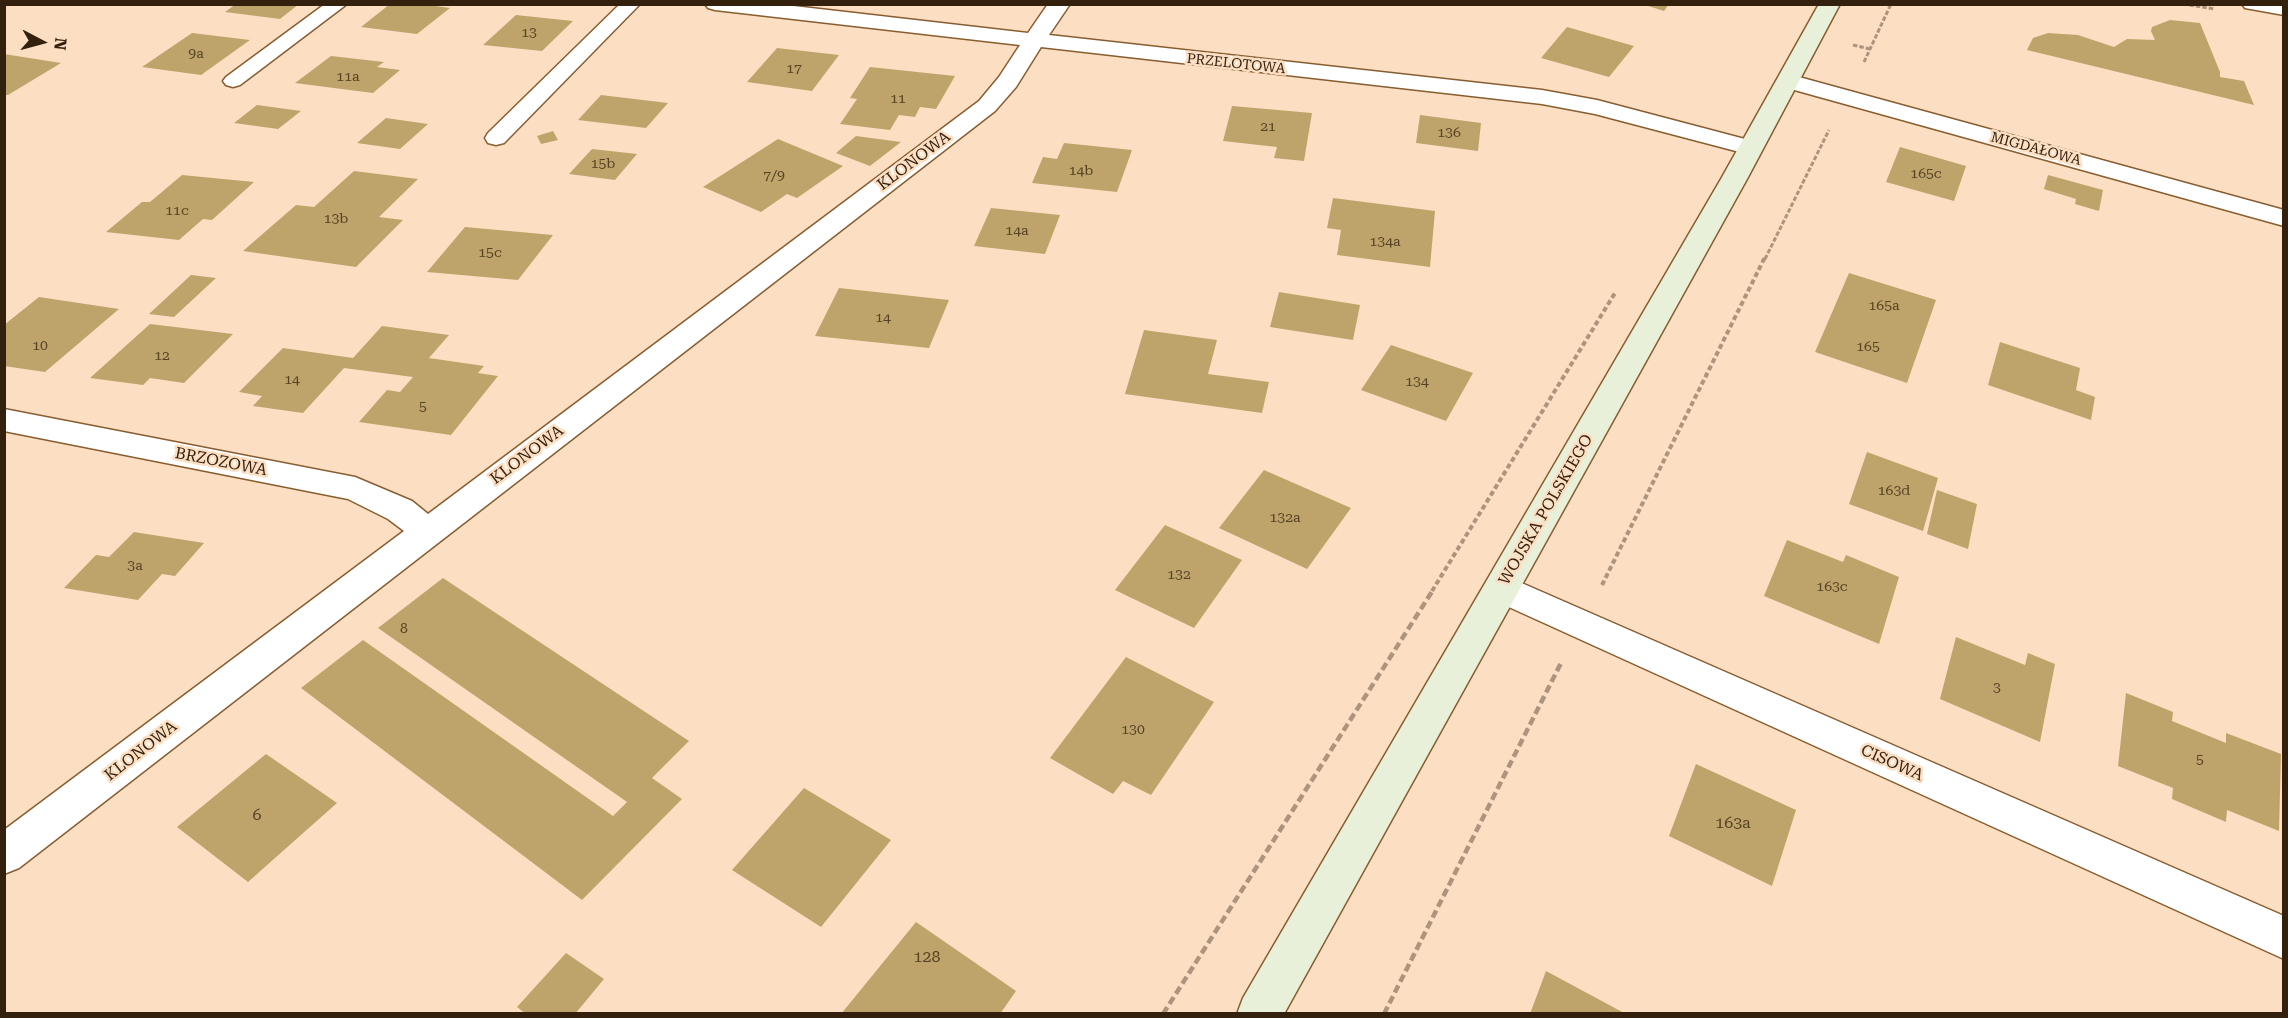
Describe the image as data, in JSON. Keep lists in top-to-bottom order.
{
  "streets": {
    "main road": ["WOJSKA POLSKIEGO"],
    "street": [
      "PRZELOTOWA",
      "MIGDAŁOWA",
      "KLONOWA",
      "BRZOZOWA",
      "CISOWA"
    ]
  },
  "crossings": [
    ["PRZELOTOWA", "KLONOWA"],
    ["PRZELOTOWA", "WOJSKA POLSKIEGO"],
    ["MIGDAŁOWA", "WOJSKA POLSKIEGO"],
    ["KLONOWA", "BRZOZOWA"],
    ["WOJSKA POLSKIEGO", "CISOWA"]
  ],
  "house_numbers": [
    "13",
    "9a",
    "17",
    "11a",
    "11",
    "21",
    "136",
    "15b",
    "14b",
    "165c",
    "7/9",
    "11c",
    "13b",
    "14a",
    "134a",
    "15c",
    "165a",
    "14",
    "10",
    "165",
    "12",
    "14",
    "134",
    "5",
    "163d",
    "132a",
    "3a",
    "132",
    "163c",
    "8",
    "3",
    "130",
    "5",
    "6",
    "163a",
    "128"
  ],
  "north": "right"
}
